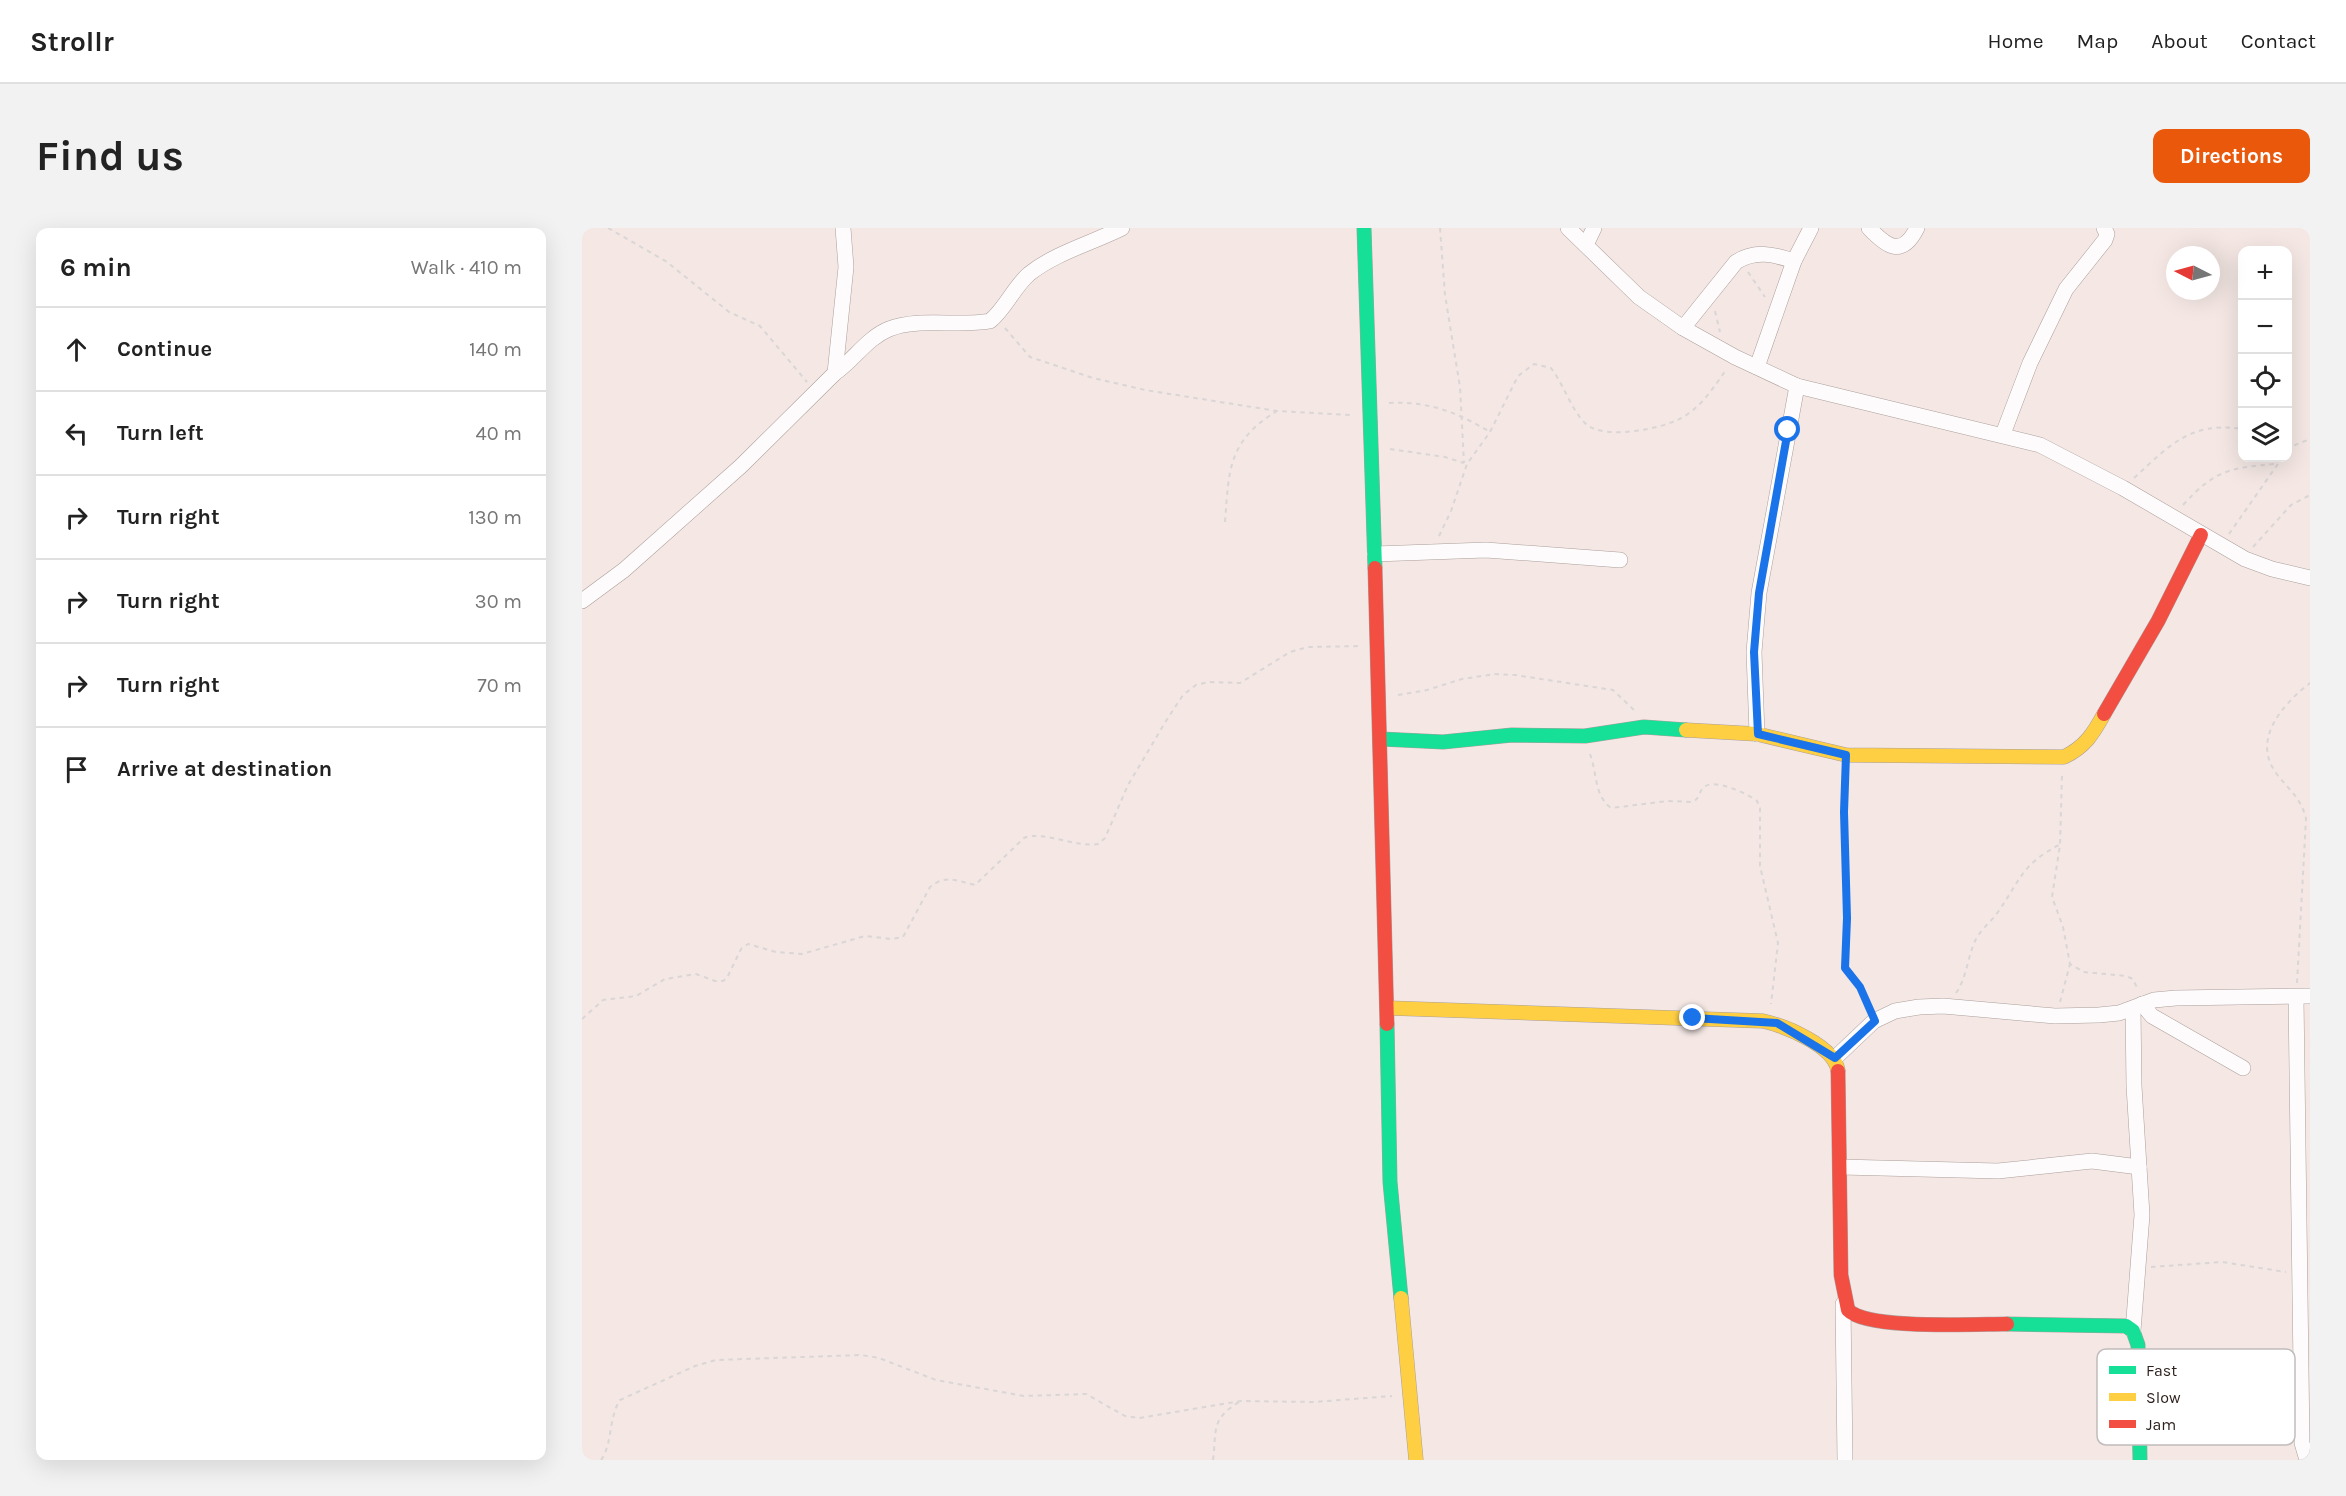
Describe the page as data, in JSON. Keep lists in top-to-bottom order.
{
  "legend": ["Fast", "Slow", "Jam"],
  "north": "left",
  "page": {
    "header": "Strollr",
    "nav": [
      "Home",
      "Map",
      "About",
      "Contact"
    ],
    "buttons": "Directions",
    "title": "Find us",
    "heading": ["6 min", "Walk · 410 m"],
    "map_buttons": ["+", "−"],
    "list": [
      ["Continue", "140 m"],
      ["Turn left", "40 m"],
      ["Turn right", "130 m"],
      ["Turn right", "30 m"],
      ["Turn right", "70 m"],
      "Arrive at destination"
    ]
  }
}
